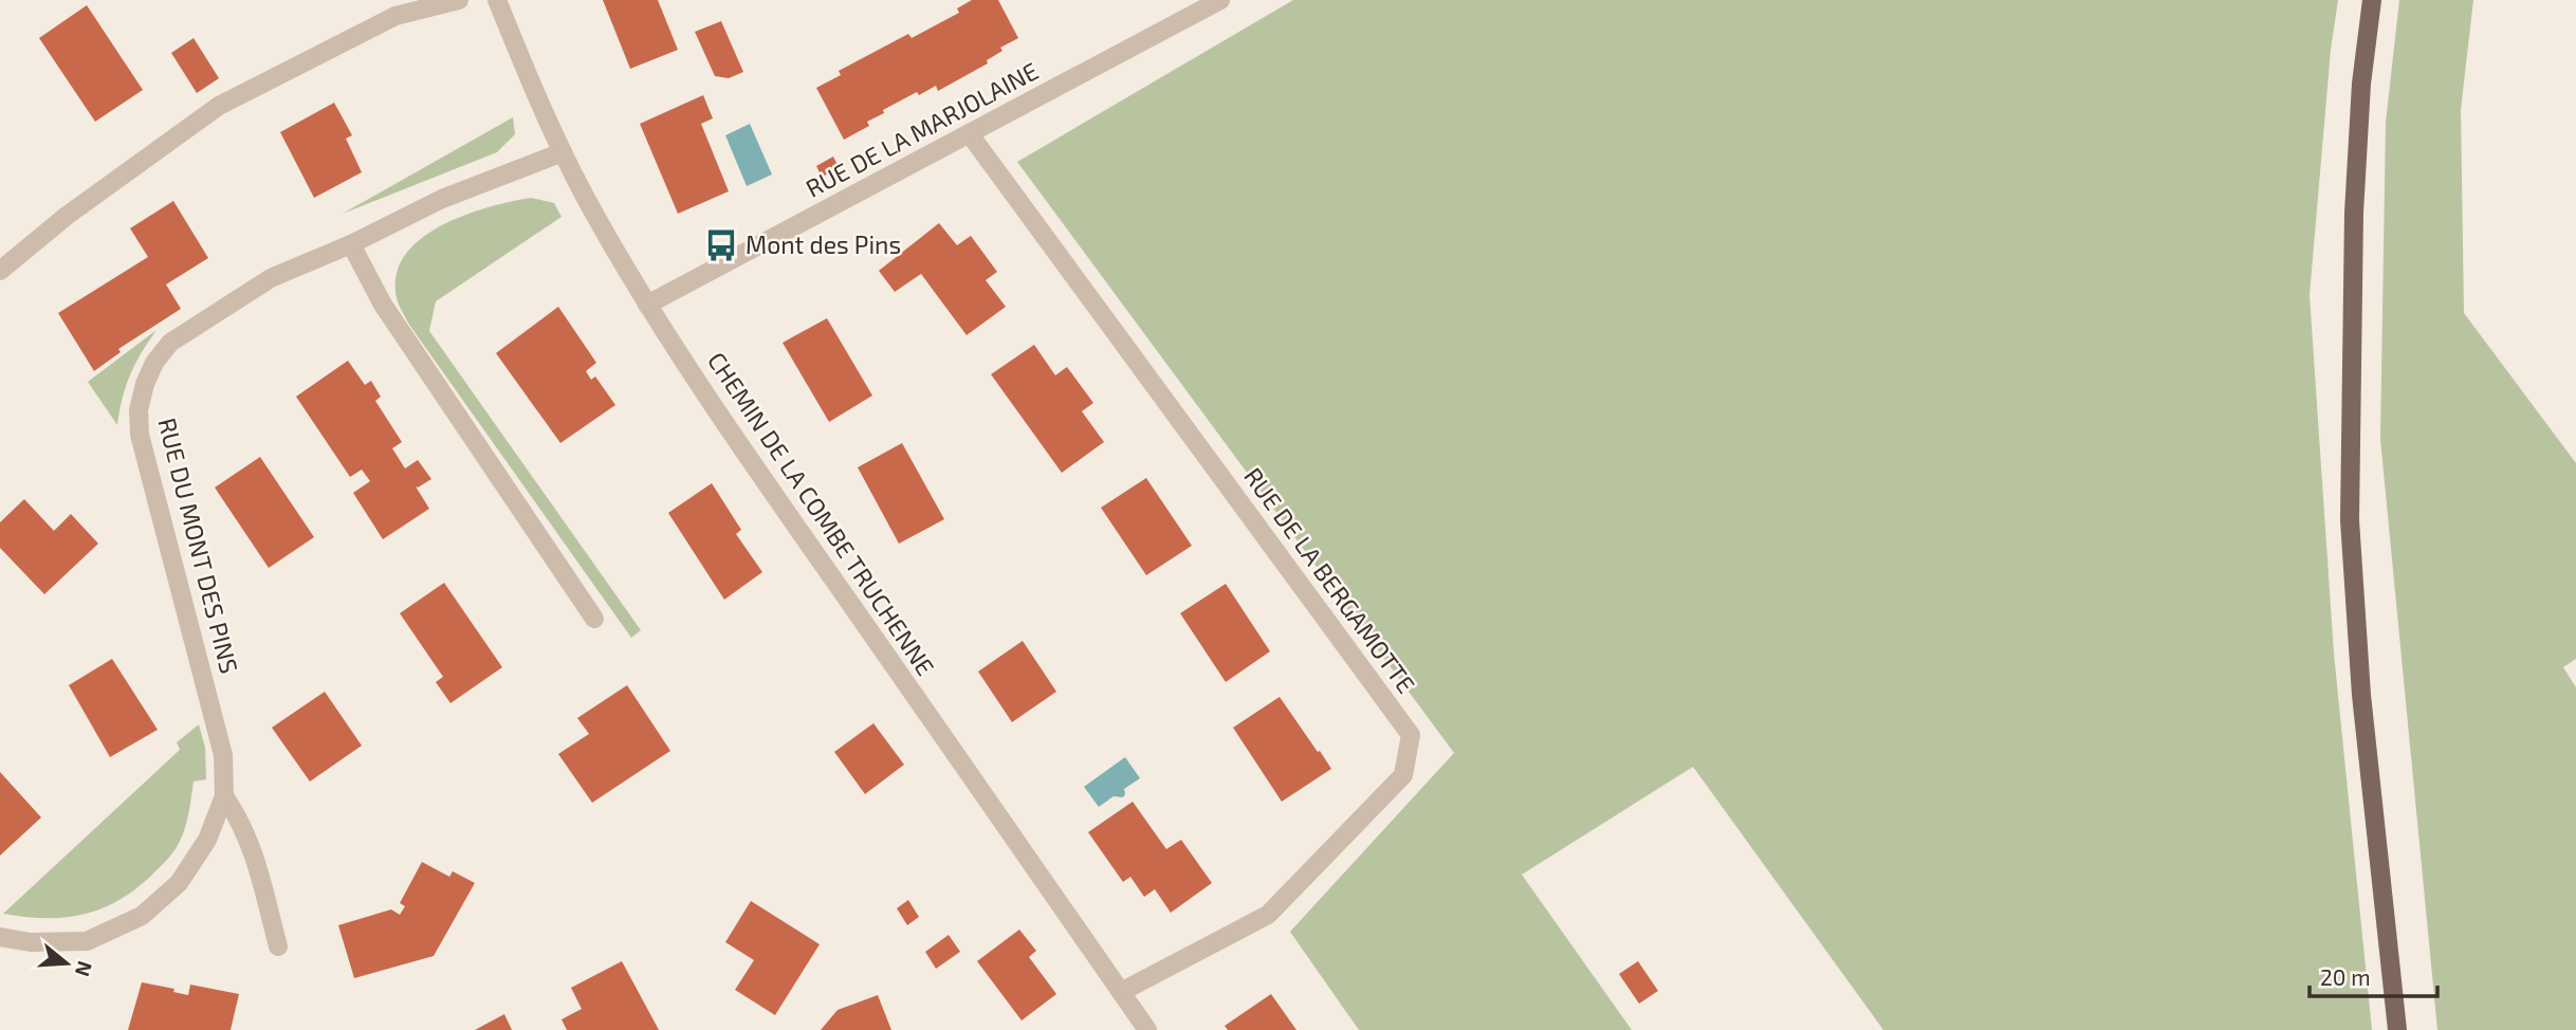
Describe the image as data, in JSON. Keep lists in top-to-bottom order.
{
  "streets": {
    "street": [
      "RUE DE LA MARJOLAINE",
      "CHEMIN DE LA COMBE TRUCHENNE",
      "RUE DU MONT DES PINS",
      "RUE DE LA BERGAMOTTE"
    ]
  },
  "crossings": [
    ["RUE DE LA MARJOLAINE", "CHEMIN DE LA COMBE TRUCHENNE"],
    ["RUE DE LA MARJOLAINE", "RUE DE LA BERGAMOTTE"],
    ["CHEMIN DE LA COMBE TRUCHENNE", "RUE DU MONT DES PINS"],
    ["CHEMIN DE LA COMBE TRUCHENNE", "RUE DE LA BERGAMOTTE"]
  ],
  "places": {
    "bus stop": ["Mont des Pins"]
  },
  "scale_bar": "20 m",
  "north": "right"
}
